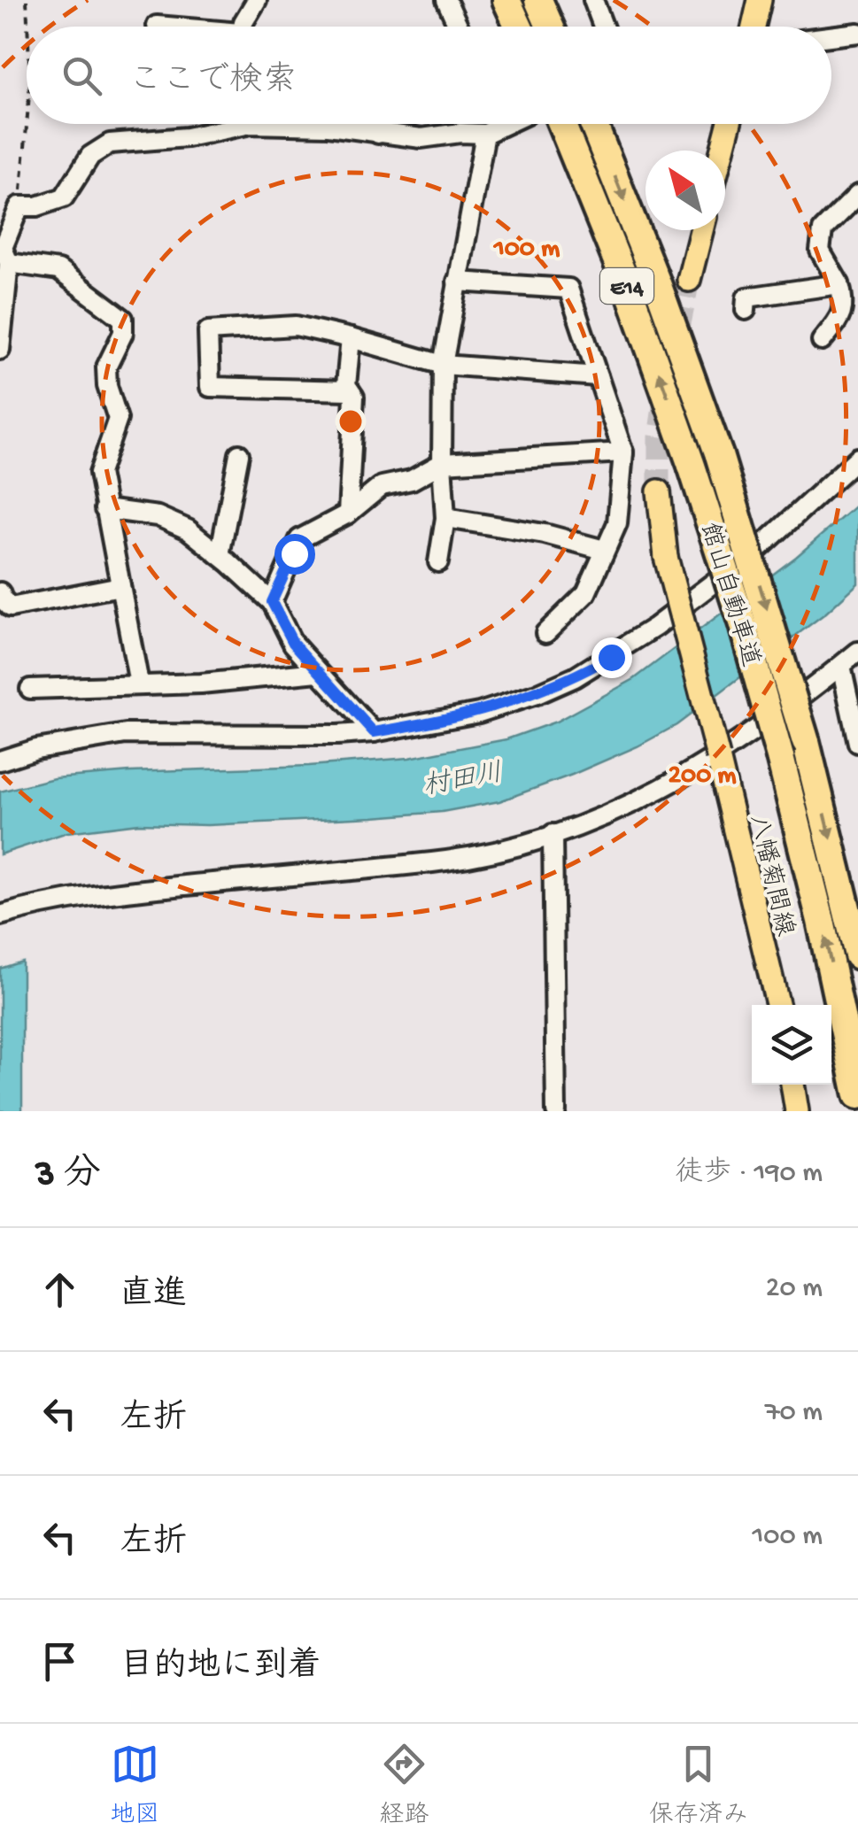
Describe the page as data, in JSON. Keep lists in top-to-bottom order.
{
  "streets": {
    "highway": ["E14", "館山自動車道"],
    "main road": ["八幡菊間線"]
  },
  "water": ["村田川"],
  "north": "top left",
  "page": {
    "search": "ここで検索",
    "heading": ["3 分", "徒歩 · 190 m"],
    "list": [
      ["直進", "20 m"],
      ["左折", "70 m"],
      ["左折", "100 m"],
      "目的地に到着"
    ],
    "nav": ["地図", "経路", "保存済み"]
  },
  "rings": ["100 m", "200 m"]
}
